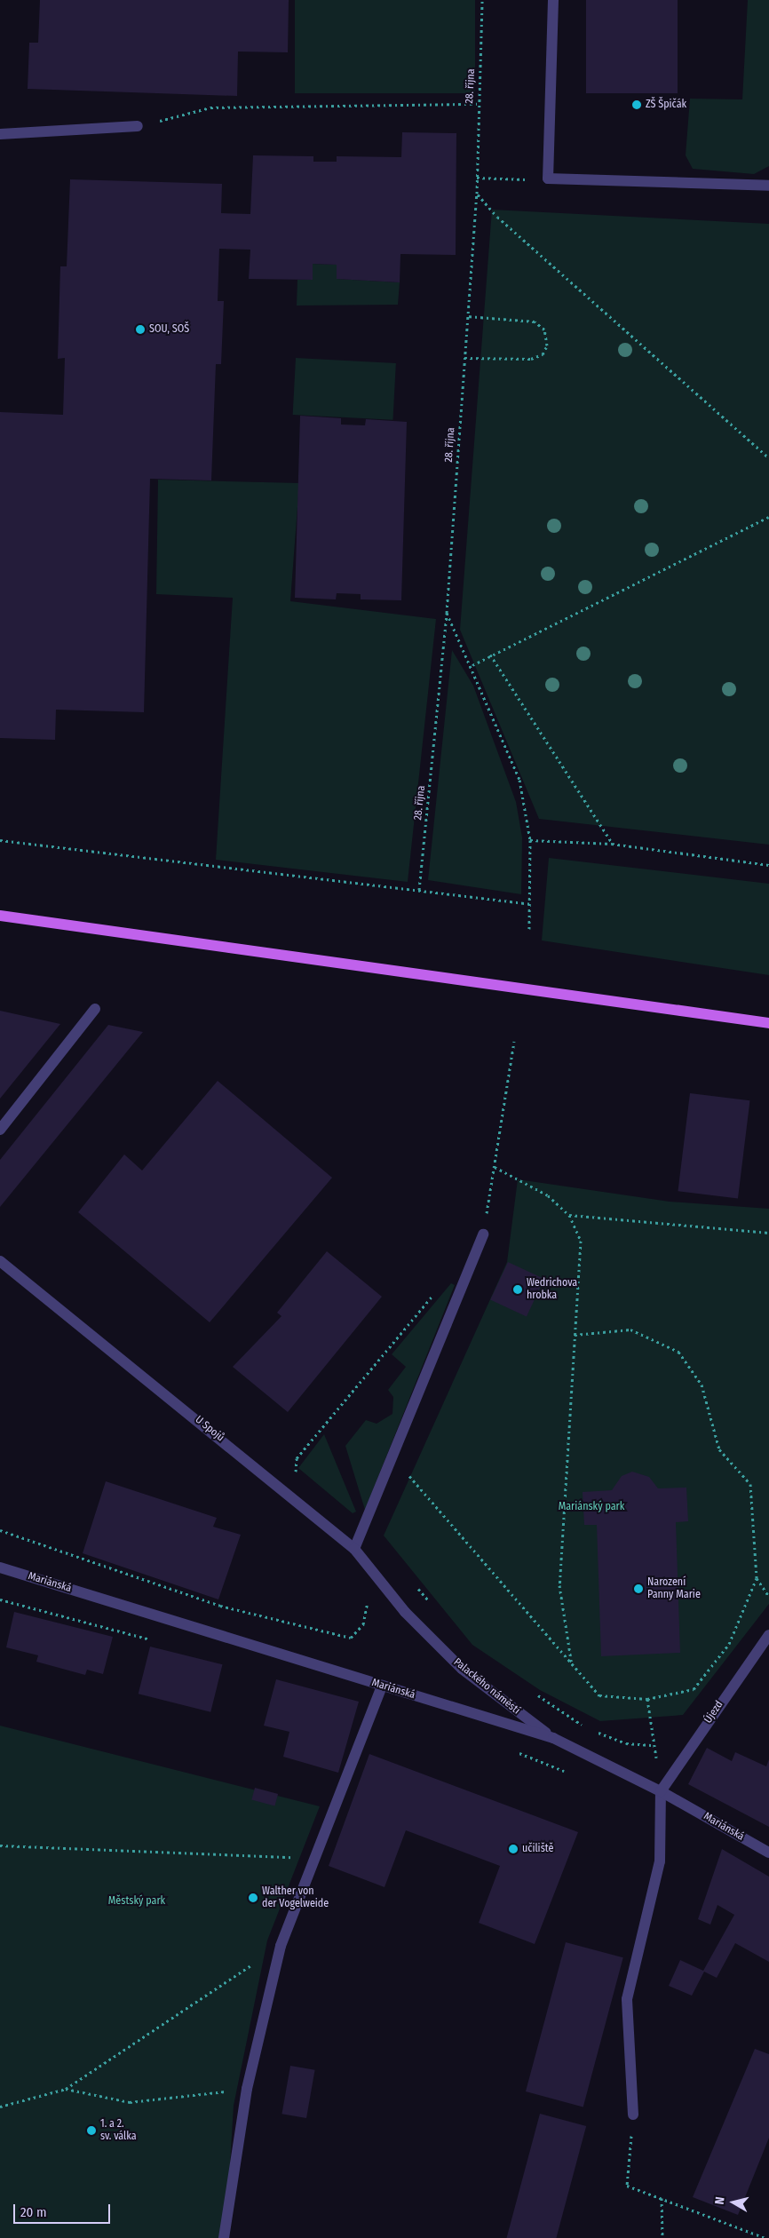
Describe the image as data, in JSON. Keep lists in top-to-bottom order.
{
  "streets": {
    "street": [
      "U Spojů",
      "Mariánská",
      "Palackého náměstí",
      "Újezd"
    ],
    "path": ["28. října"]
  },
  "crossings": [
    ["U Spojů", "Palackého náměstí"],
    ["Mariánská", "Palackého náměstí"],
    ["Mariánská", "Újezd"]
  ],
  "parks": ["Mariánský park", "Městský park"],
  "places": [
    "ZŠ Špičák",
    "SOU, SOŠ",
    "Wedrichova hrobka",
    "Narození Panny Marie",
    "učiliště",
    "Walther von der Vogelweide",
    "1. a 2. sv. válka"
  ],
  "scale_bar": "20 m",
  "north": "left"
}
